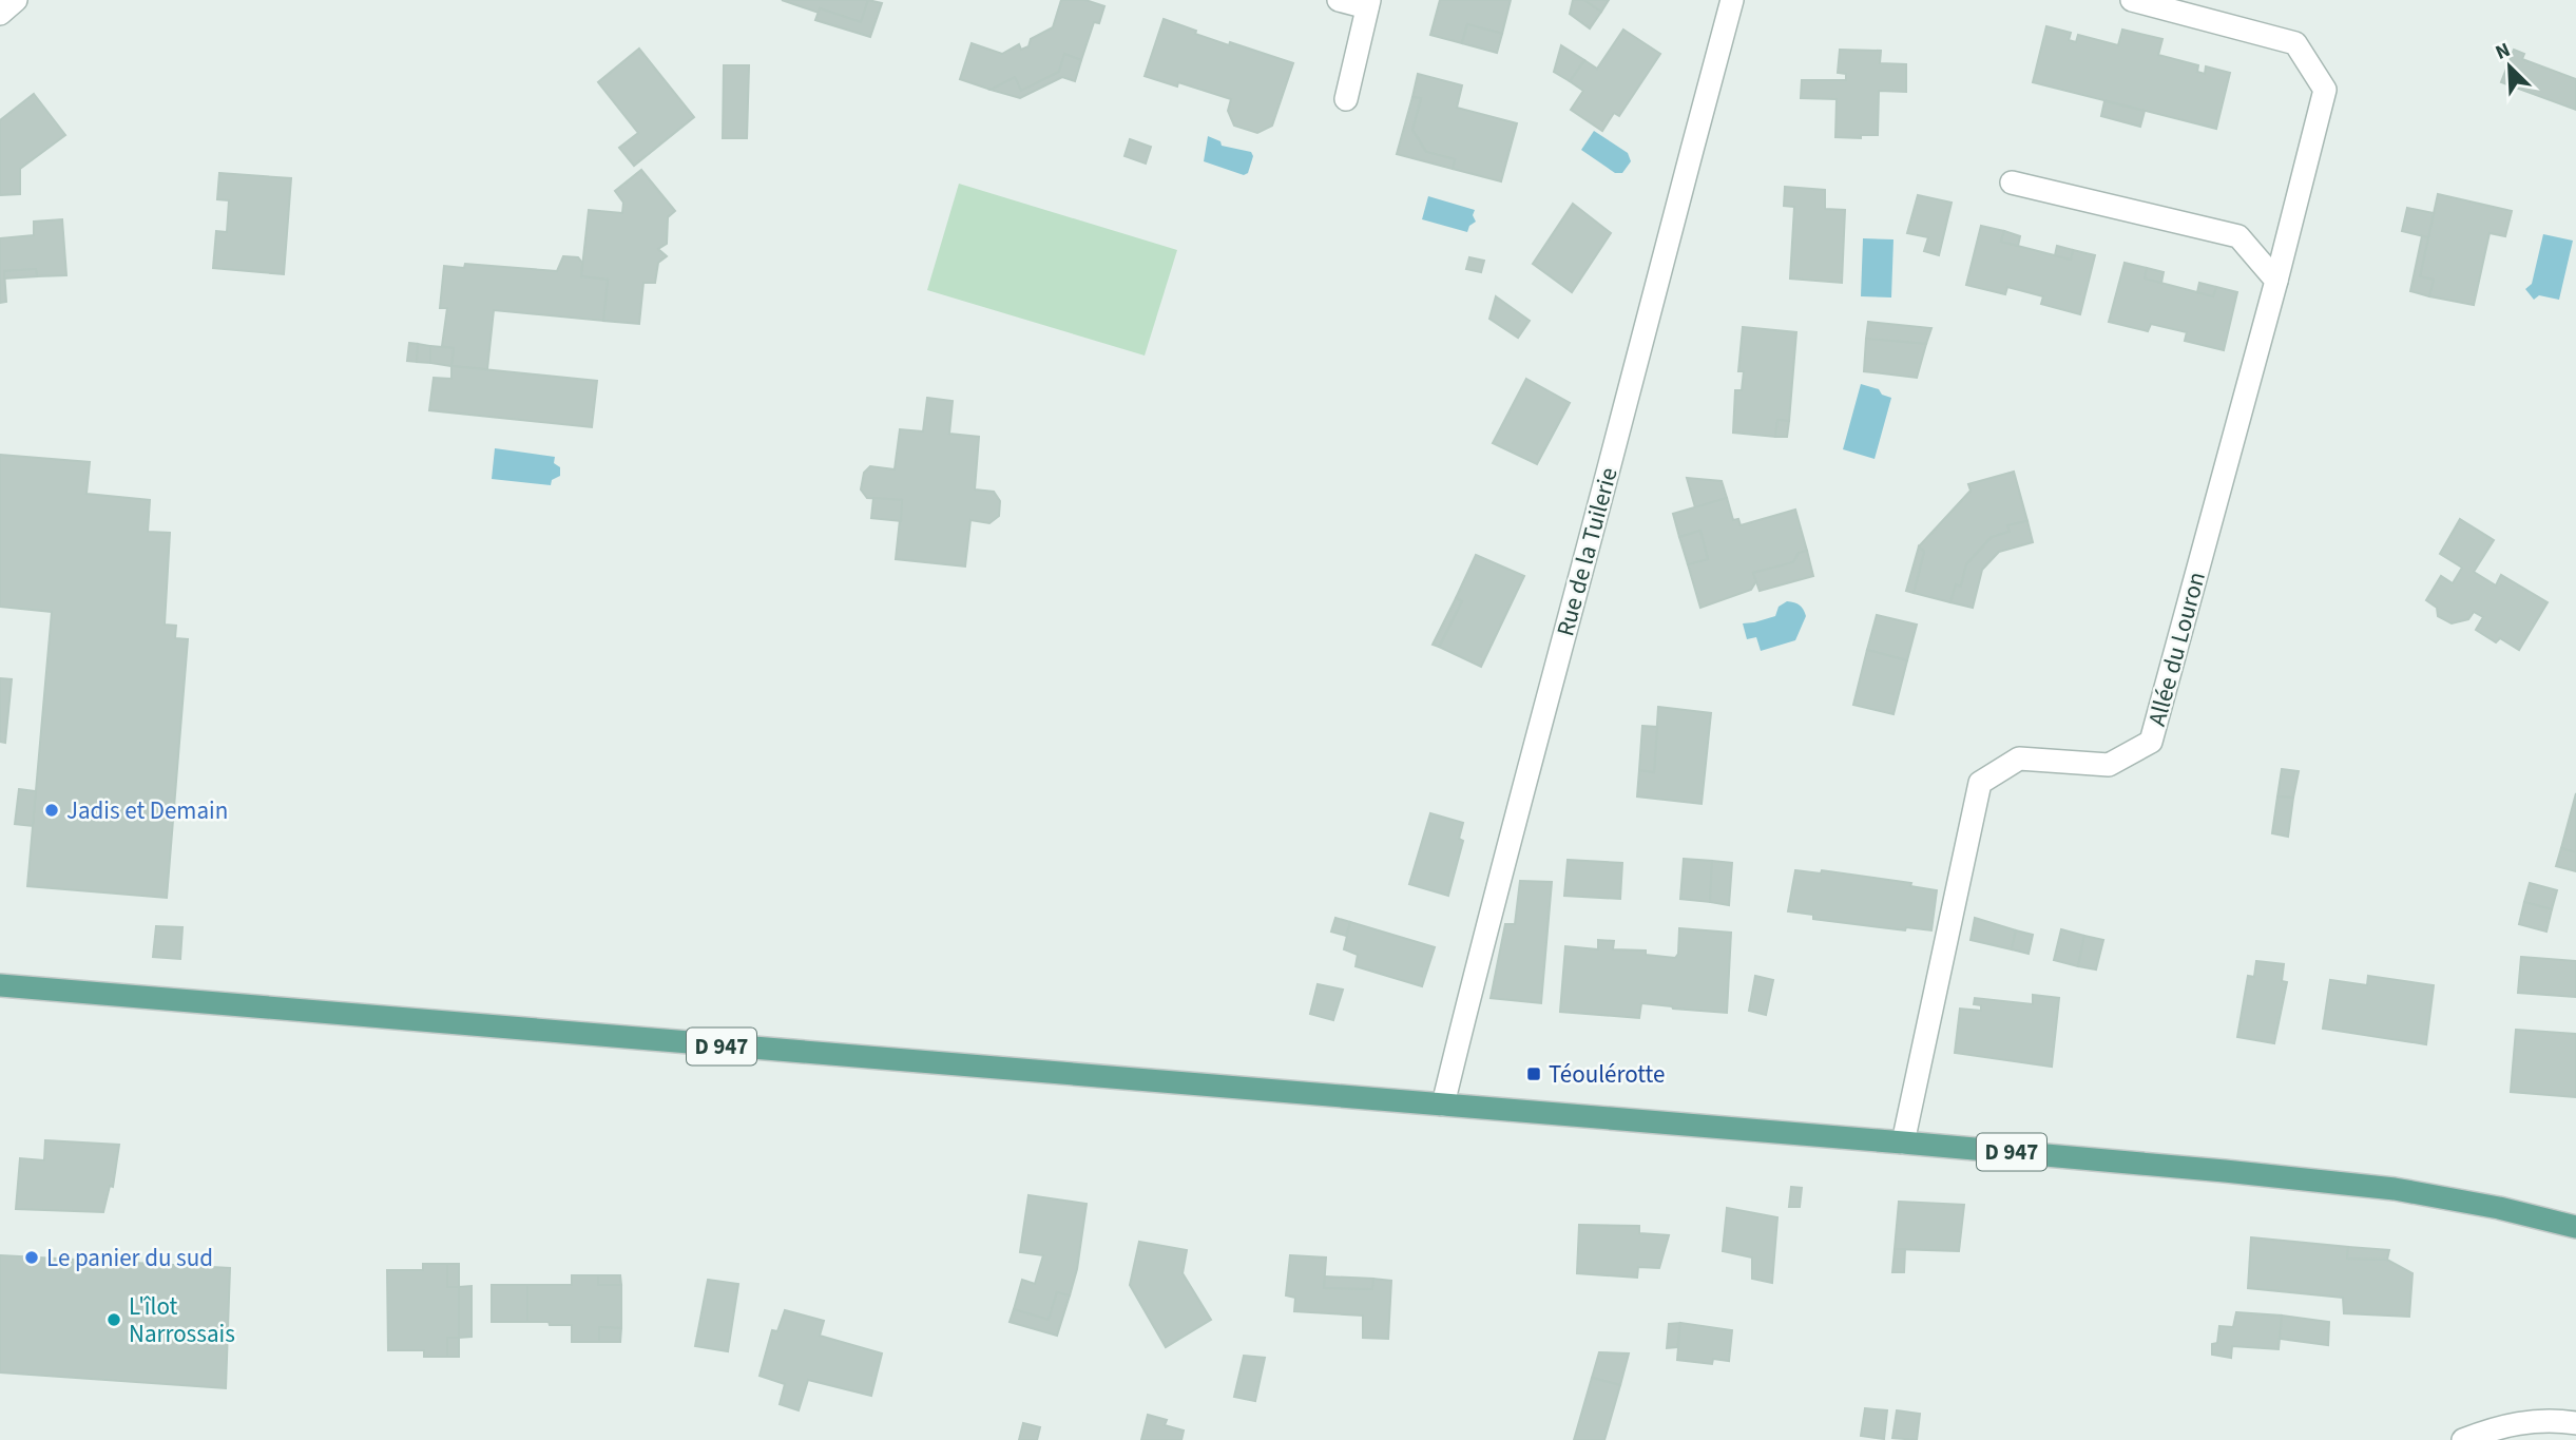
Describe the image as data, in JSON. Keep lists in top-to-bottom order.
{
  "streets": {
    "main road": ["D 947"],
    "street": ["Rue de la Tuilerie", "Allée du Louron"]
  },
  "crossings": [
    ["Rue de la Tuilerie", "D 947"],
    ["Allée du Louron", "D 947"]
  ],
  "places": {
    "other": ["Jadis et Demain", "Le panier du sud", "L'îlot Narrossais"],
    "transit": ["Téoulérotte"]
  },
  "north": "top left"
}
